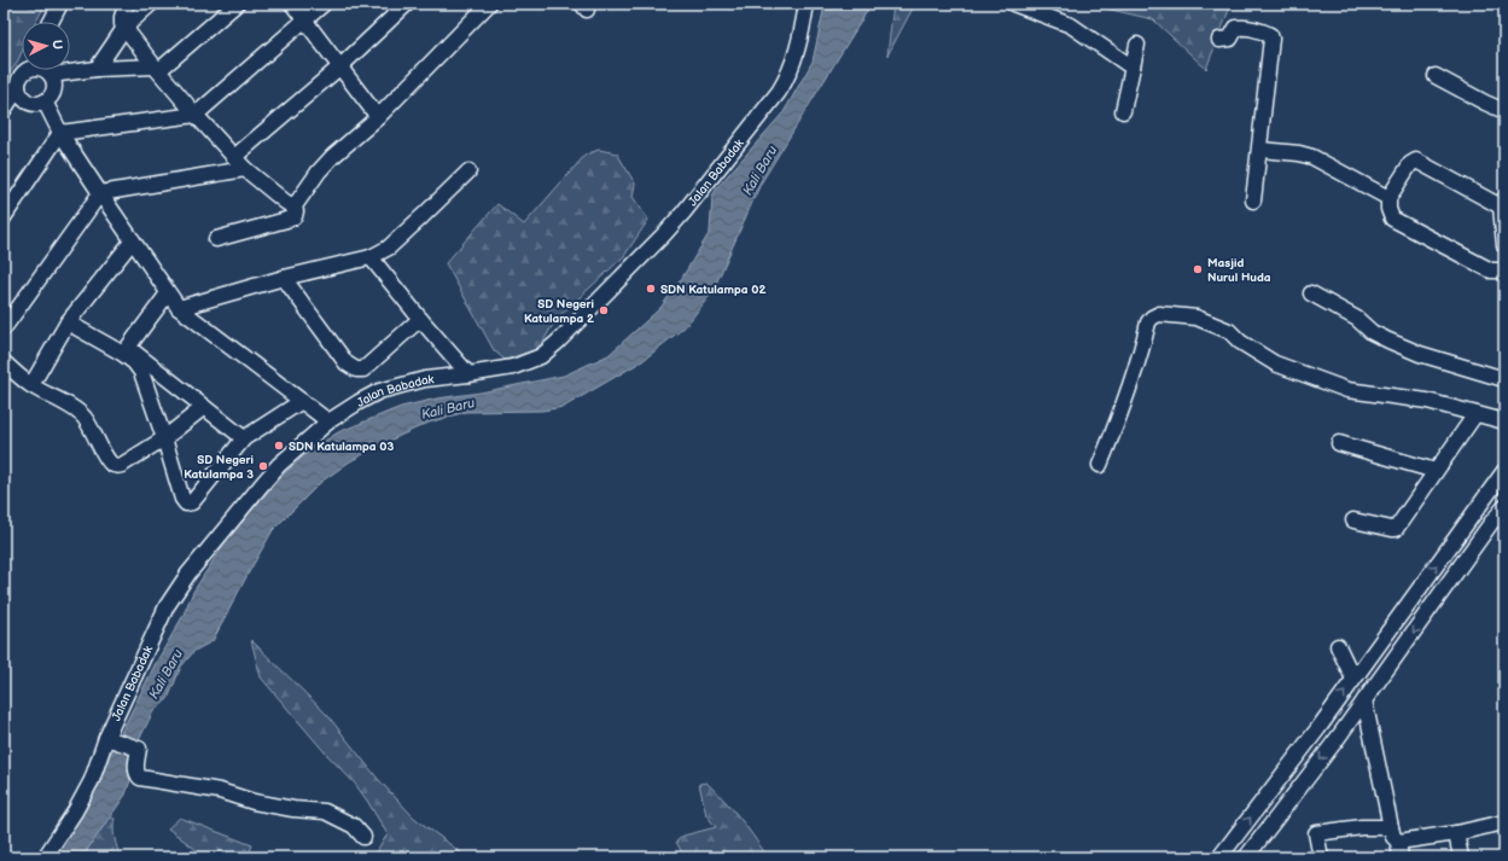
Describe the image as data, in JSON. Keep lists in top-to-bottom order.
{
  "streets": {
    "street": ["Jalan Babadak"]
  },
  "water": ["Kali Baru"],
  "places": [
    "Masjid Nurul Huda",
    "SDN Katulampa 02",
    "SD Negeri Katulampa 2",
    "SDN Katulampa 03",
    "SD Negeri Katulampa 3"
  ],
  "north": "right"
}
